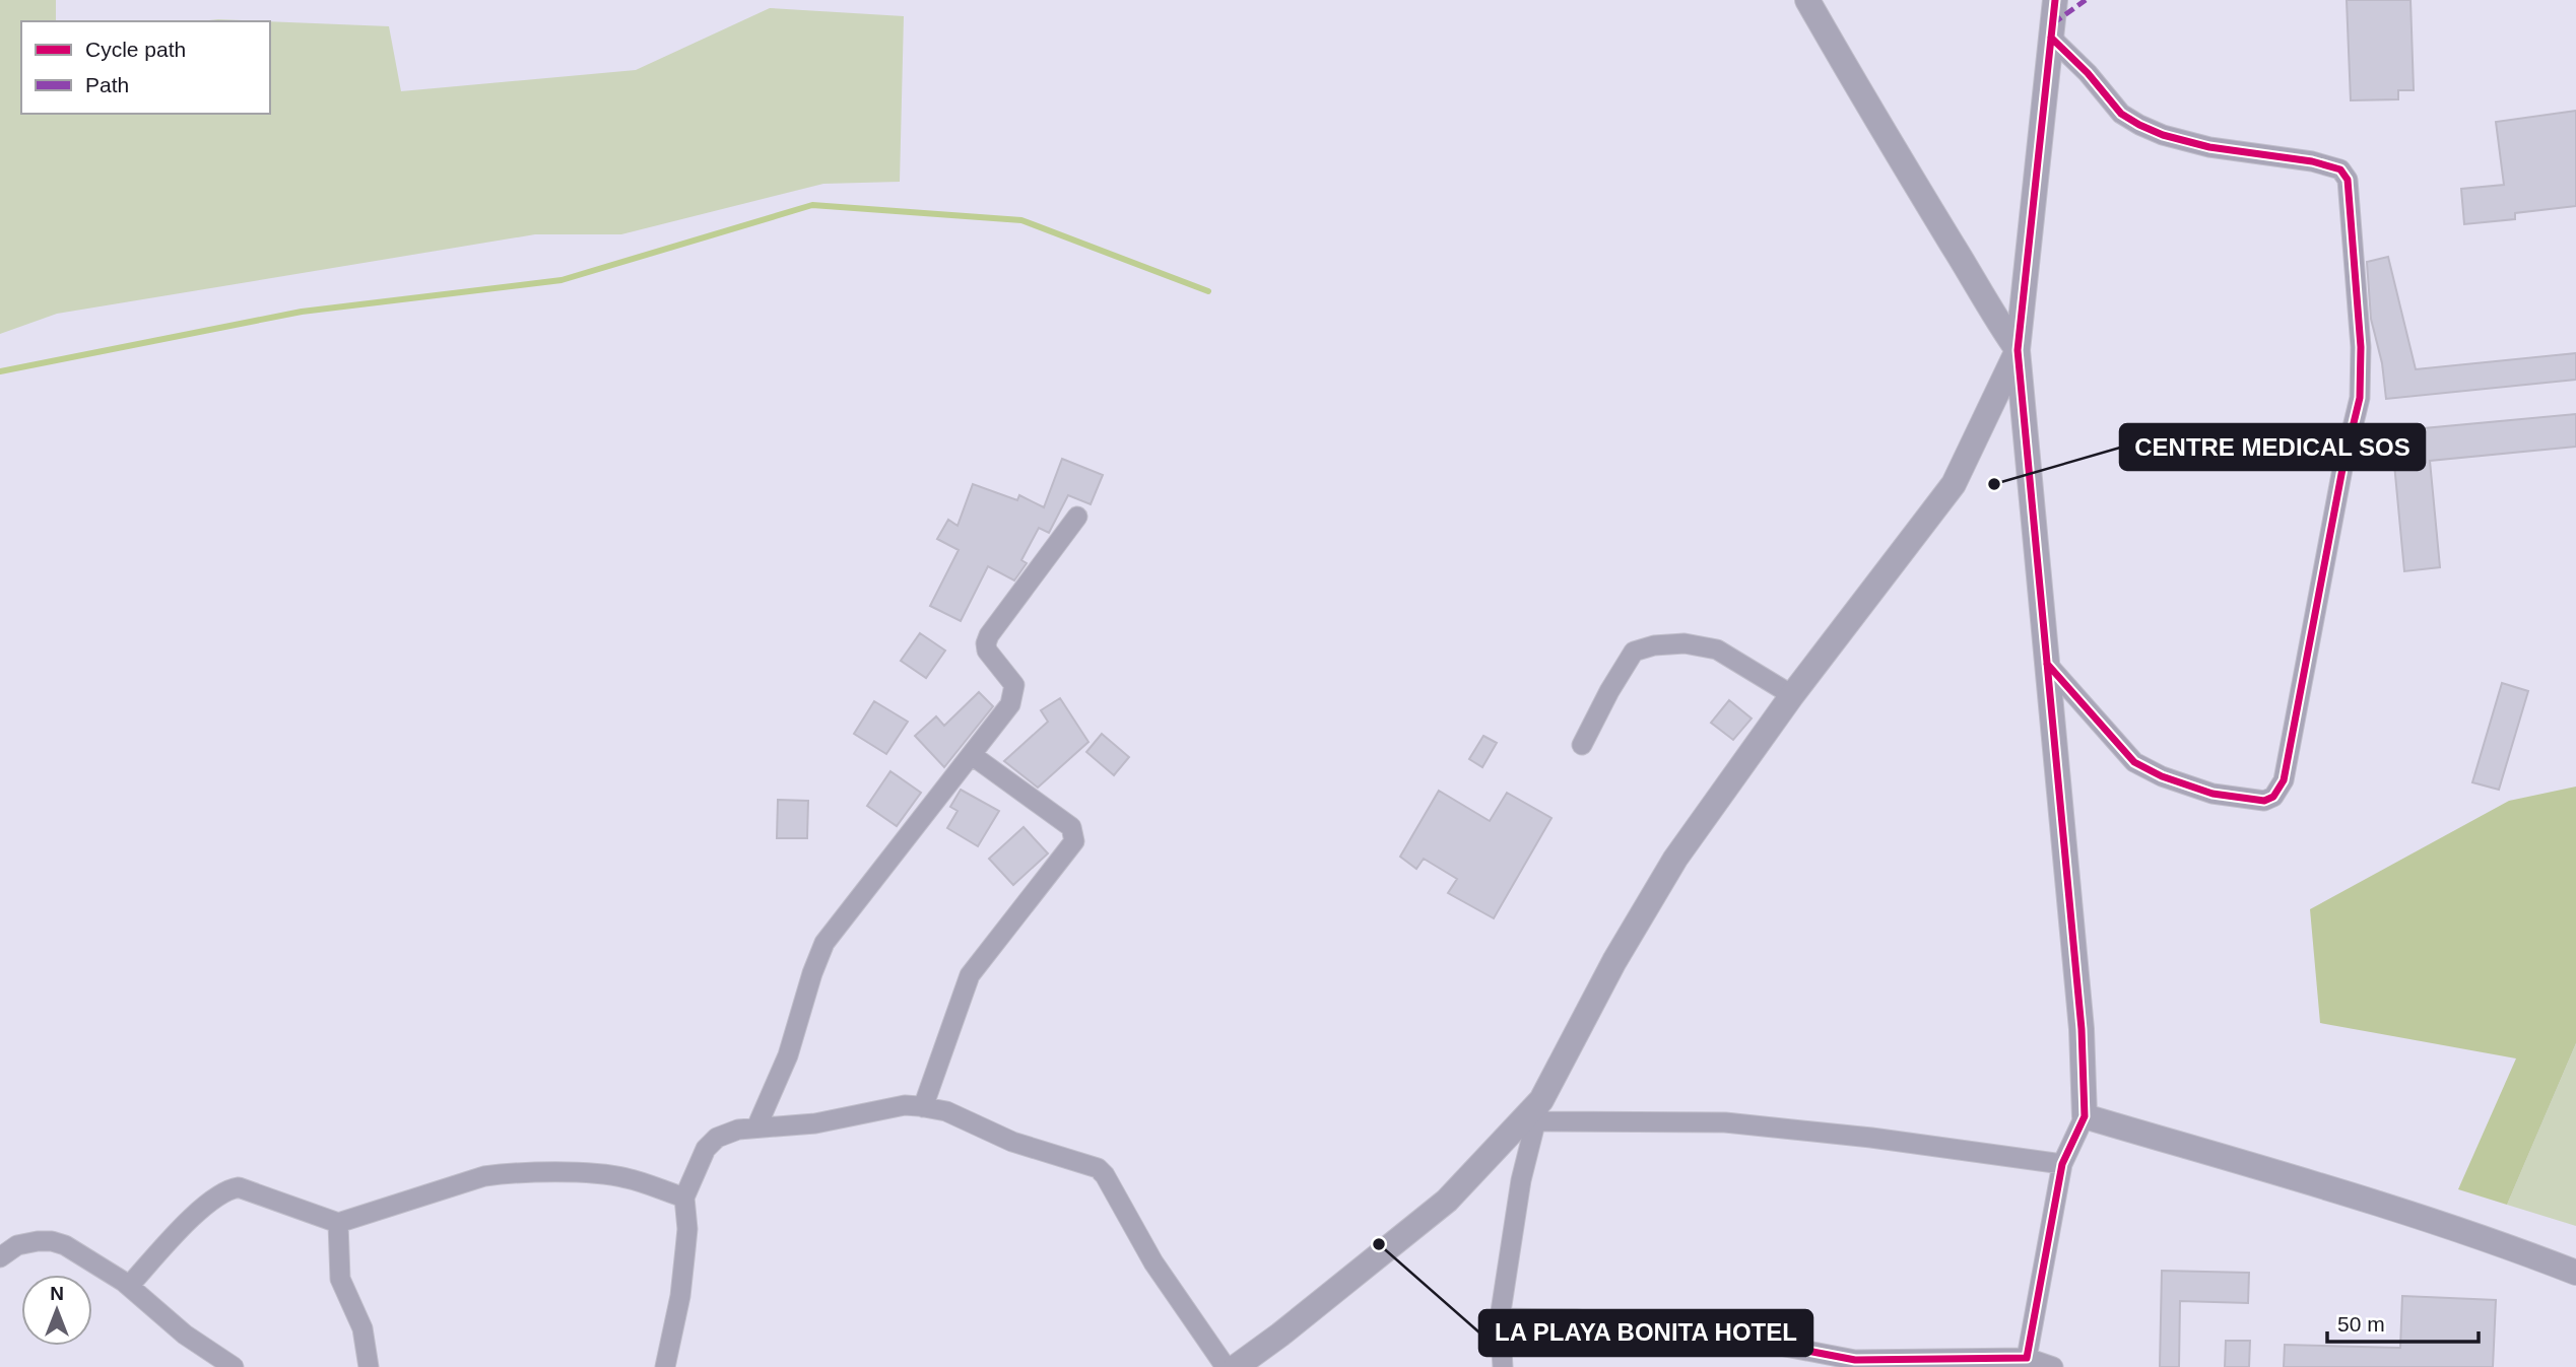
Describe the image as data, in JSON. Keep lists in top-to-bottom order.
{
  "places": ["CENTRE MEDICAL SOS", "LA PLAYA BONITA HOTEL"],
  "legend": ["Cycle path", "Path"],
  "scale_bar": "50 m",
  "north": "top"
}
